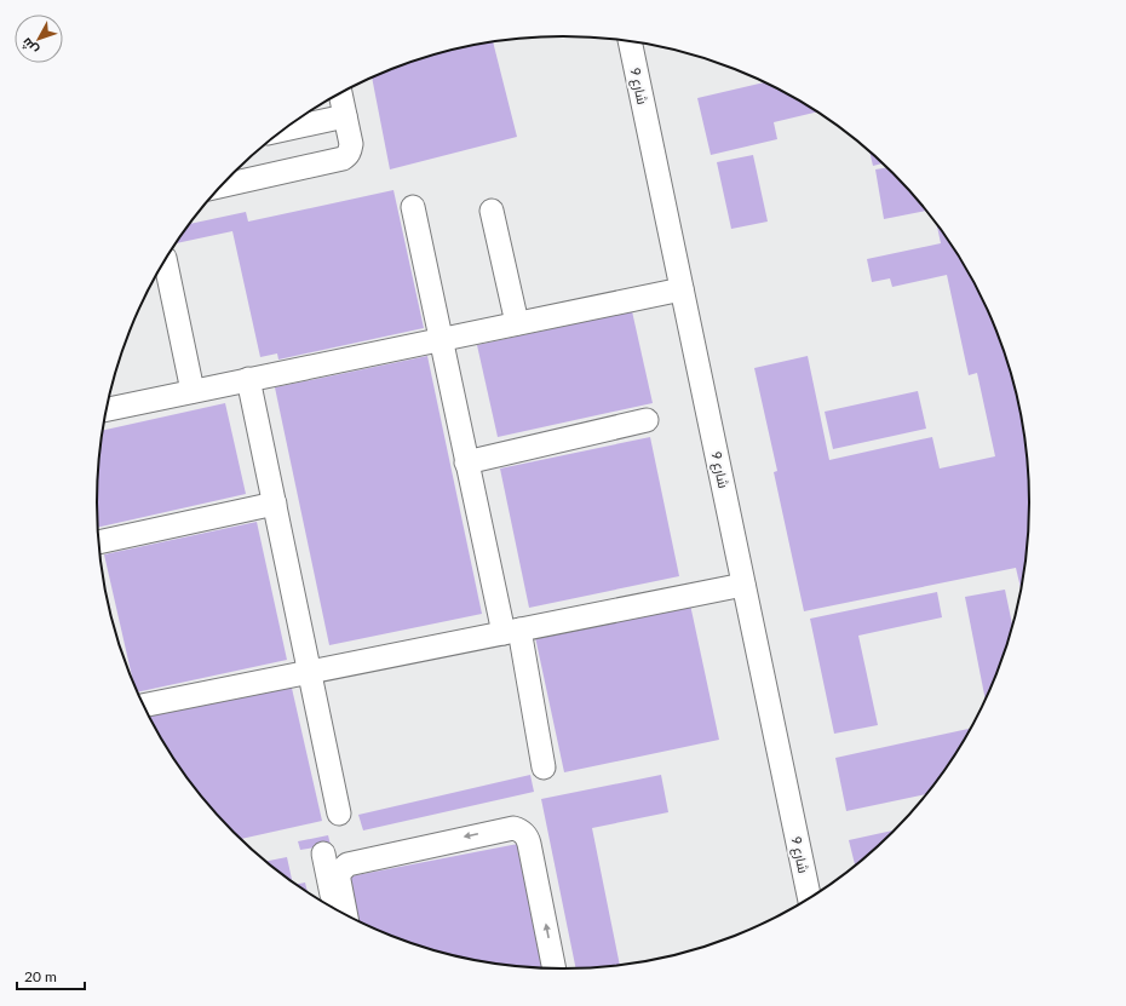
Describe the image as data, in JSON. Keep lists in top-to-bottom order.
{
  "streets": {
    "street": ["شارع 9"]
  },
  "scale_bar": "20 m",
  "north": "bottom left"
}
